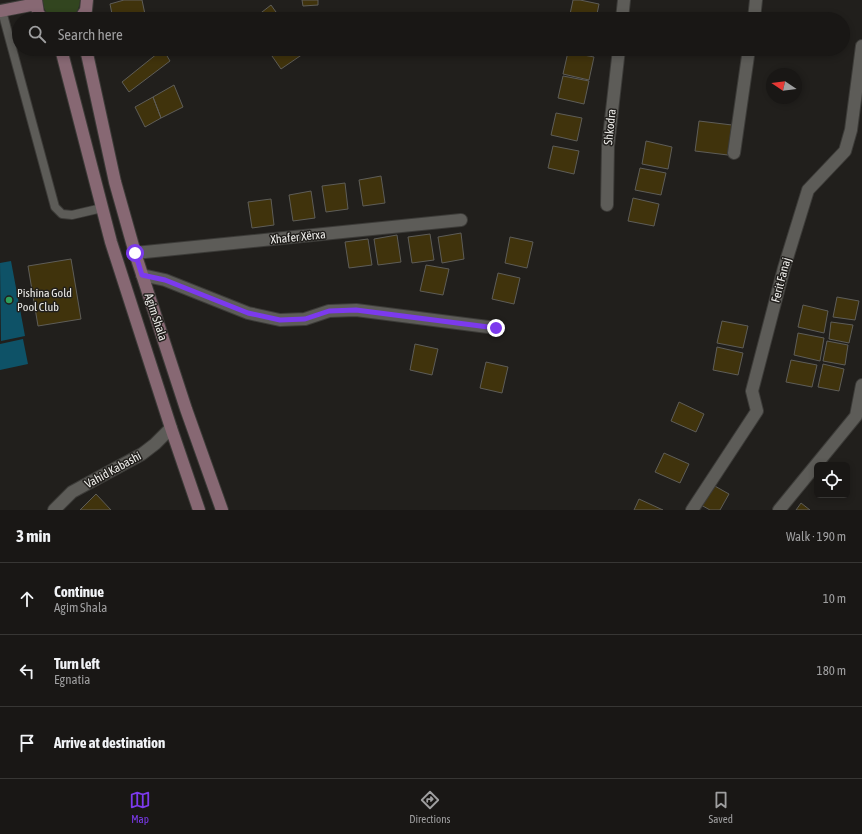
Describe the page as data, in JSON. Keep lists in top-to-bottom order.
{
  "streets": {
    "main road": ["Agim Shala"],
    "street": [
      "Shkodra",
      "Xhafer Xërxa",
      "Ferit Fanaj",
      "Vahid Kabashi"
    ]
  },
  "crossings": [
    ["Xhafer Xërxa", "Agim Shala"]
  ],
  "places": ["Pishina Gold Pool Club"],
  "north": "left",
  "page": {
    "search": "Search here",
    "heading": ["3 min", "Walk · 190 m"],
    "list": [
      ["Continue", "Agim Shala", "10 m"],
      ["Turn left", "Egnatia", "180 m"],
      "Arrive at destination"
    ],
    "nav": ["Map", "Directions", "Saved"]
  }
}
